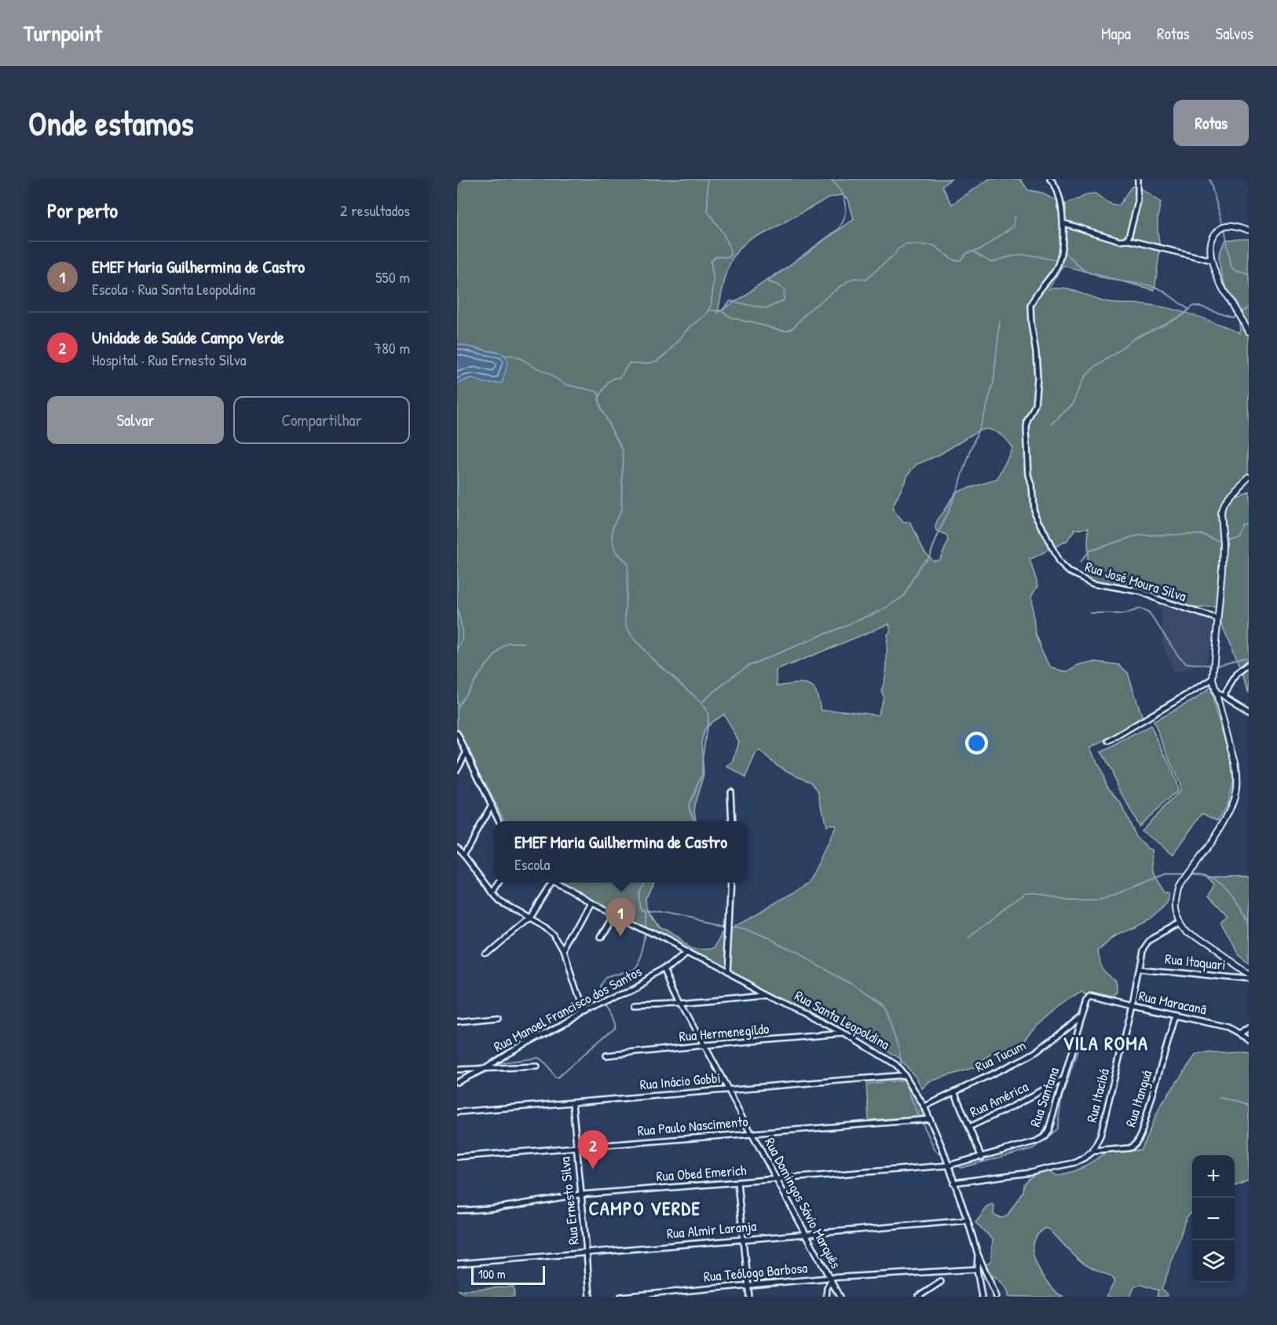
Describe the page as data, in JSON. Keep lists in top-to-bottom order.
{
  "streets": {
    "street": [
      "Rua José Moura Silva",
      "Rua Itaquari",
      "Rua Maracanã",
      "Rua Manoel Francisco dos Santos",
      "Rua Santa Leopoldina",
      "Rua Hermenegildo",
      "Rua Tucum",
      "Rua Inácio Gobbi",
      "Rua Itacibá",
      "Rua Santana",
      "Rua Itanguá",
      "Rua América",
      "Rua Paulo Nascimento",
      "Rua Obed Emerich",
      "Rua Ernesto Silva",
      "Rua Domingos Sávio Marquês",
      "Rua Almir Laranja",
      "Rua Teólogo Barbosa"
    ]
  },
  "crossings": [
    ["Rua Itaquari", "Rua Itacibá"],
    ["Rua Maracanã", "Rua Itacibá"],
    ["Rua Maracanã", "Rua Santana"],
    ["Rua Maracanã", "Rua Itanguá"],
    ["Rua Manoel Francisco dos Santos", "Rua Santa Leopoldina"],
    ["Rua Manoel Francisco dos Santos", "Rua Domingos Sávio Marquês"],
    ["Rua Santa Leopoldina", "Rua Hermenegildo"],
    ["Rua Santa Leopoldina", "Rua Tucum"],
    ["Rua Santa Leopoldina", "Rua Inácio Gobbi"],
    ["Rua Santa Leopoldina", "Rua Santana"],
    ["Rua Santa Leopoldina", "Rua Paulo Nascimento"],
    ["Rua Santa Leopoldina", "Rua Obed Emerich"],
    ["Rua Santa Leopoldina", "Rua Almir Laranja"],
    ["Rua Hermenegildo", "Rua Domingos Sávio Marquês"],
    ["Rua Tucum", "Rua Santana"],
    ["Rua Inácio Gobbi", "Rua Ernesto Silva"],
    ["Rua Inácio Gobbi", "Rua Domingos Sávio Marquês"],
    ["Rua Itacibá", "Rua Itanguá"],
    ["Rua Santana", "Rua América"],
    ["Rua Santana", "Rua Obed Emerich"],
    ["Rua Paulo Nascimento", "Rua Ernesto Silva"],
    ["Rua Paulo Nascimento", "Rua Domingos Sávio Marquês"],
    ["Rua Obed Emerich", "Rua Ernesto Silva"],
    ["Rua Obed Emerich", "Rua Domingos Sávio Marquês"],
    ["Rua Ernesto Silva", "Rua Almir Laranja"],
    ["Rua Domingos Sávio Marquês", "Rua Almir Laranja"],
    ["Rua Domingos Sávio Marquês", "Rua Teólogo Barbosa"]
  ],
  "districts": ["VILA ROMA", "CAMPO VERDE"],
  "scale_bar": "100 m",
  "page": {
    "header": "Turnpoint",
    "nav": ["Mapa", "Rotas", "Salvos"],
    "buttons": [
      "Rotas",
      ["Salvar", "Compartilhar"]
    ],
    "title": "Onde estamos",
    "heading": ["Por perto", "2 resultados"],
    "list": [
      {
        "mark": "1",
        "name": "EMEF Maria Guilhermina de Castro",
        "note": "Escola · Rua Santa Leopoldina",
        "value": "550 m"
      },
      {
        "mark": "2",
        "name": "Unidade de Saúde Campo Verde",
        "note": "Hospital · Rua Ernesto Silva",
        "value": "780 m"
      }
    ],
    "popup": ["EMEF Maria Guilhermina de Castro", "Escola"],
    "pins": ["1", "2"],
    "map_buttons": ["+", "−"],
    "scale": "100 m"
  }
}
